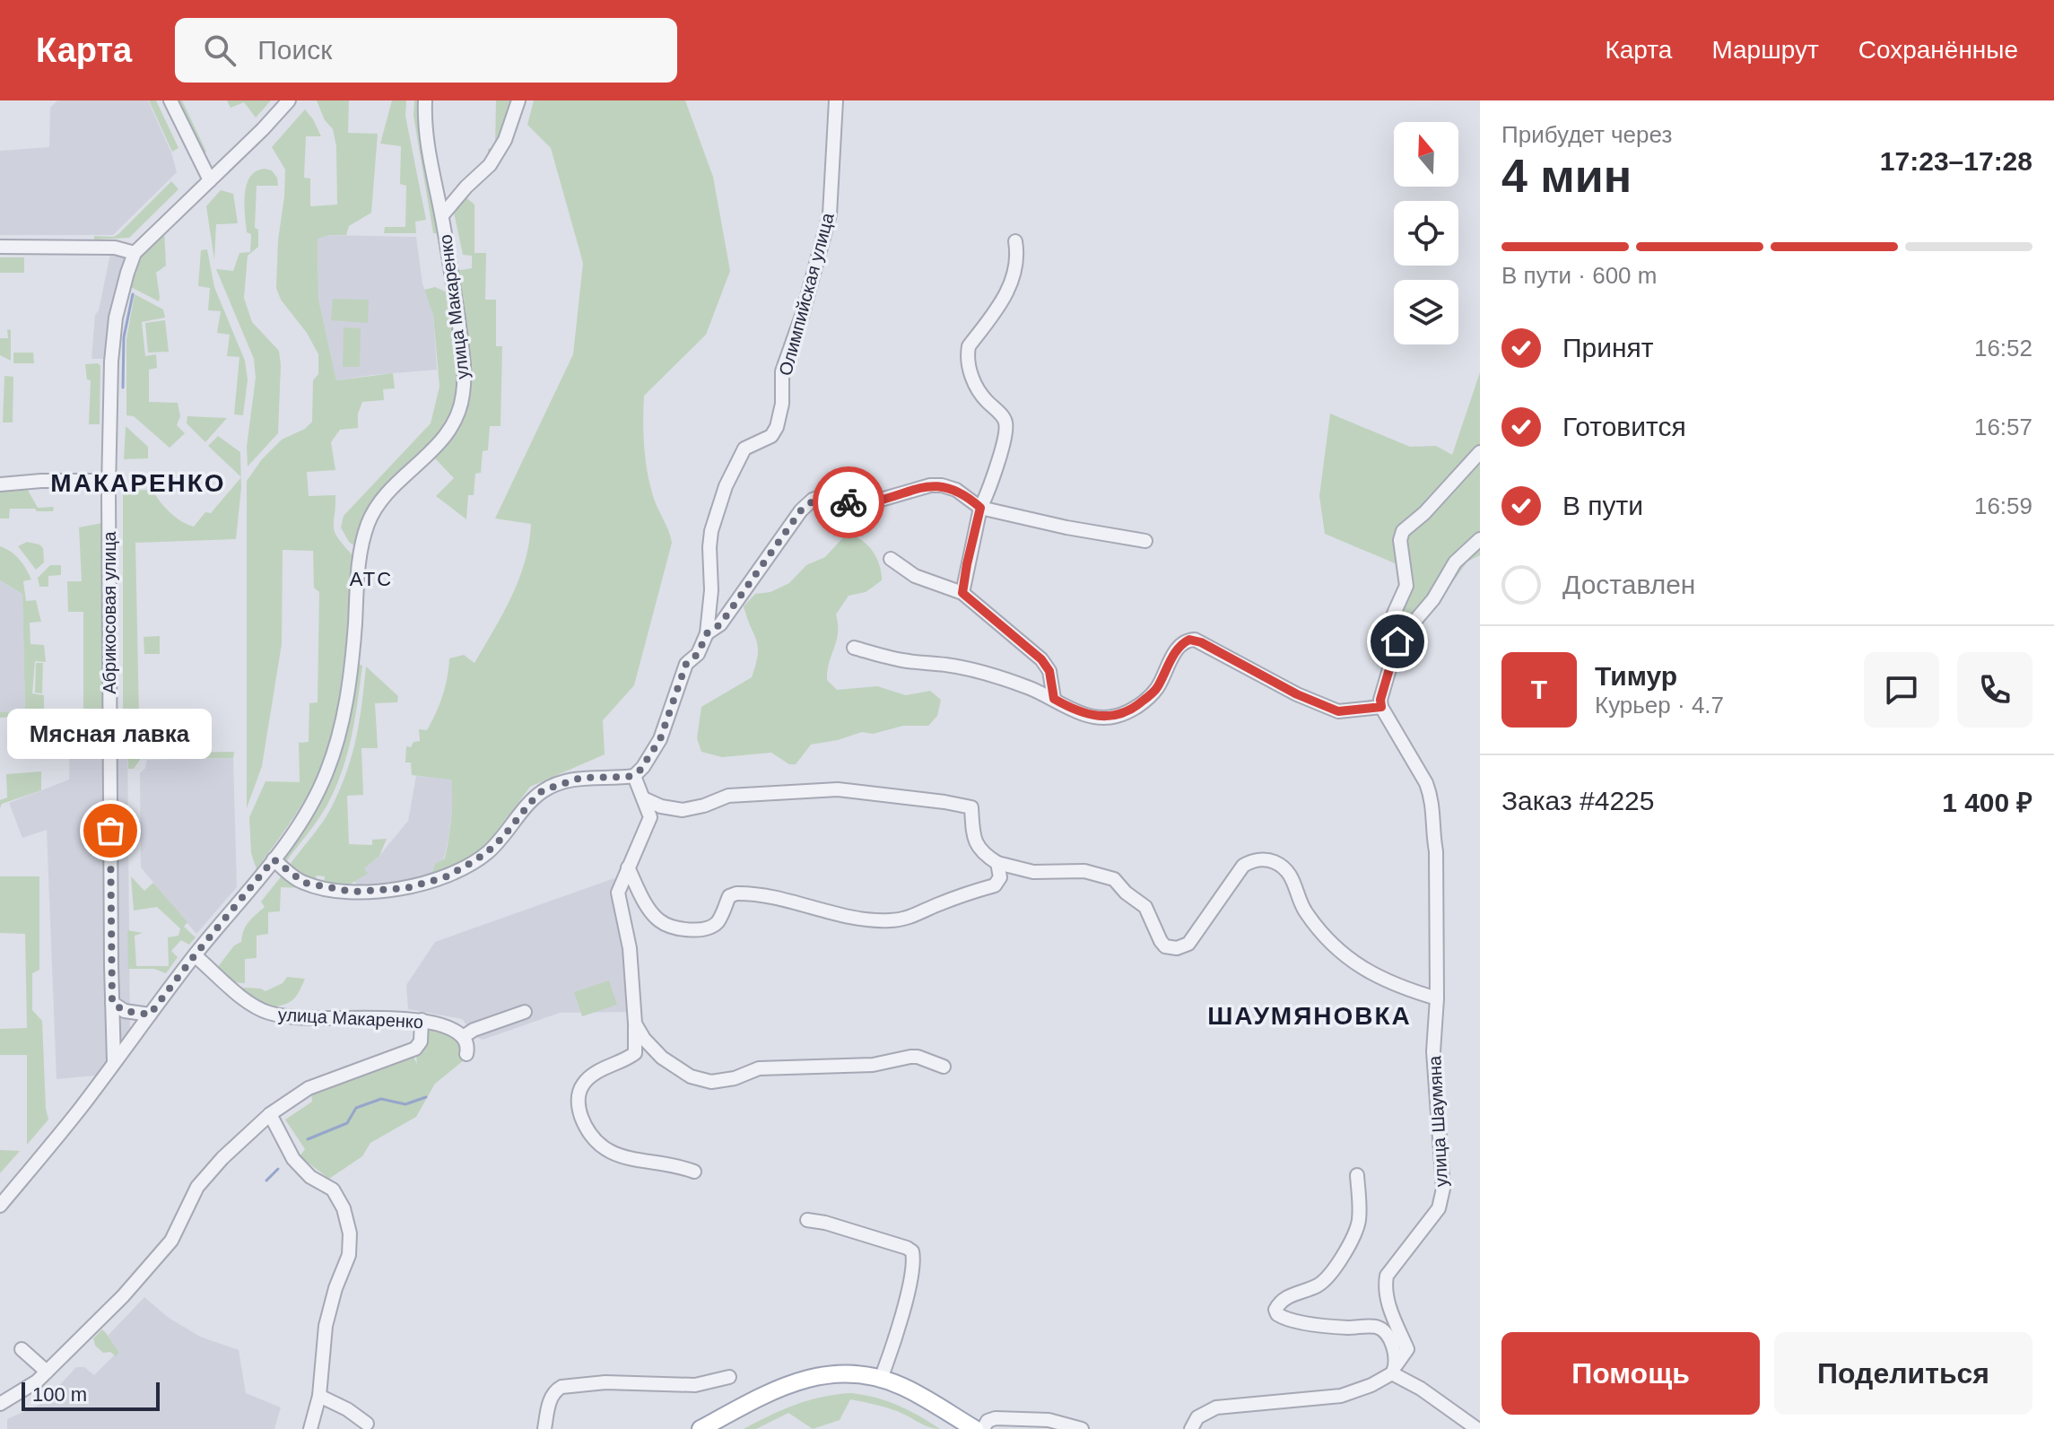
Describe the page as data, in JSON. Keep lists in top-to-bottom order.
{
  "streets": {
    "street": [
      "Олимпийская улица",
      "улица Макаренко",
      "Абрикосовая улица",
      "улица Шаумяна"
    ]
  },
  "crossings": [
    ["улица Макаренко", "Абрикосовая улица"]
  ],
  "districts": ["МАКАРЕНКО", "АТС", "ШАУМЯНОВКА"],
  "places": ["Мясная лавка"],
  "scale_bar": "100 m",
  "north": "top",
  "page": {
    "header": "Карта",
    "search": "Поиск",
    "nav": ["Карта", "Маршрут", "Сохранённые"],
    "heading": ["4 мин", "Прибудет через", "17:23–17:28"],
    "panel": [
      "Тимур",
      "Курьер · 4.7",
      "Заказ #4225",
      "1 400 ₽"
    ],
    "bar": "В пути · 600 m",
    "list": [
      ["Принят", "16:52"],
      ["Готовится", "16:57"],
      ["В пути", "16:59"],
      "Доставлен"
    ],
    "round": "Т",
    "bubble": "Мясная лавка",
    "buttons": ["Помощь", "Поделиться"],
    "scale": "100 m"
  }
}
